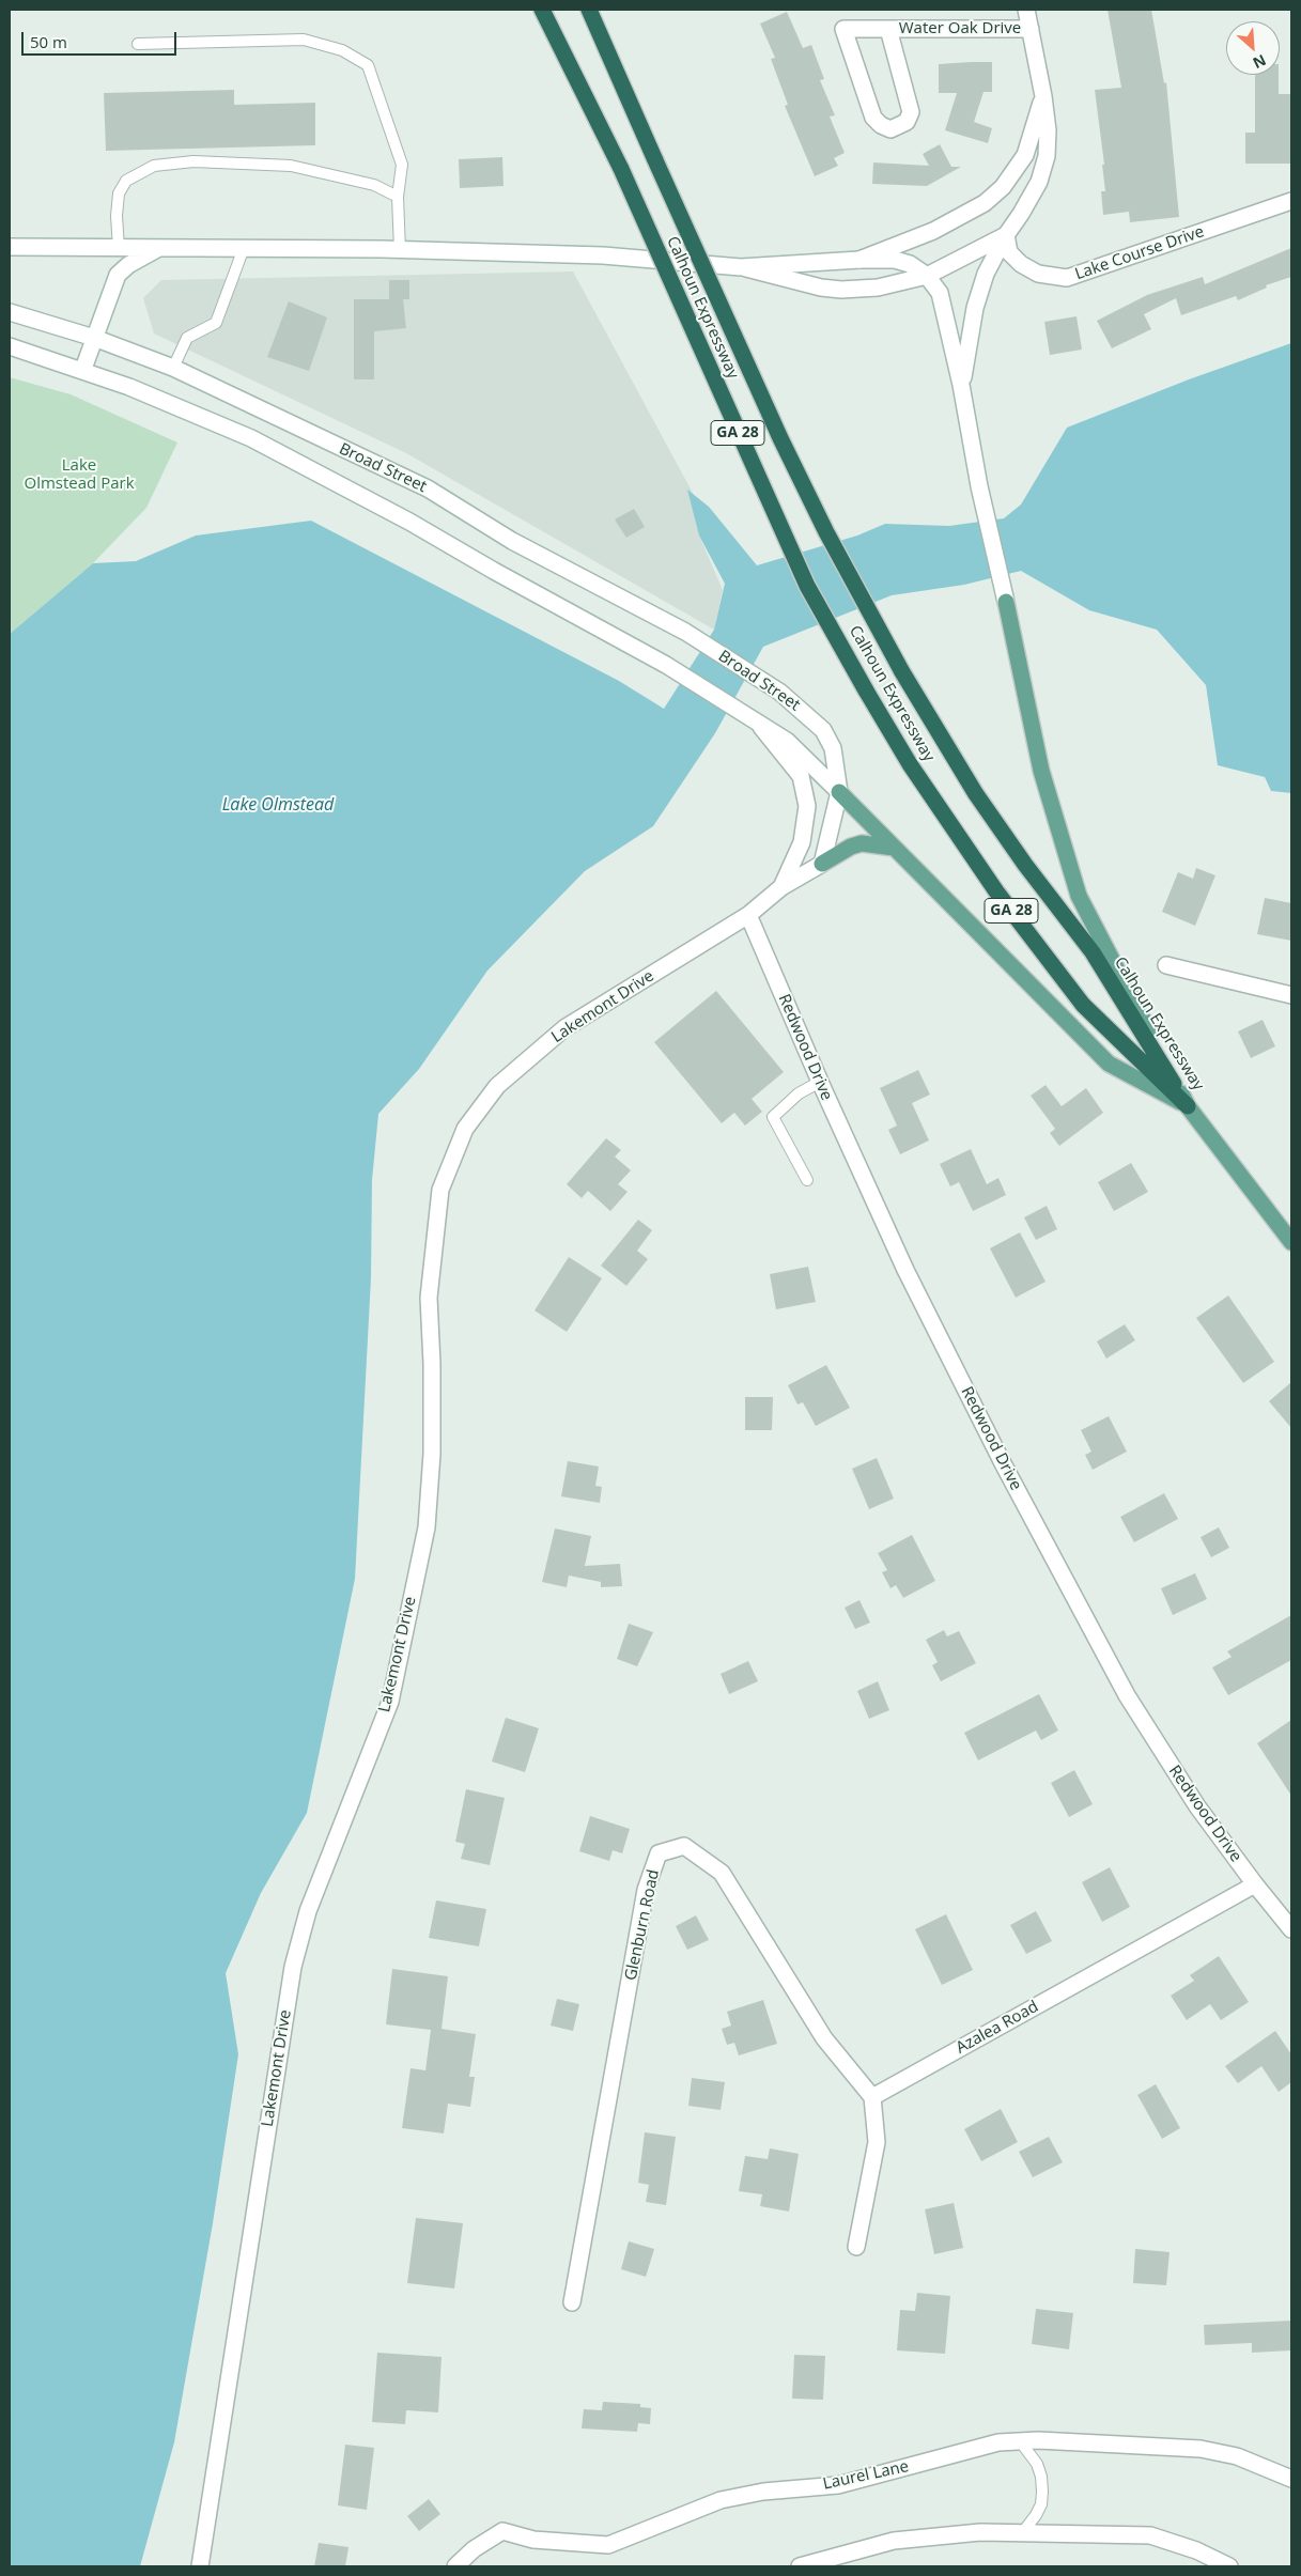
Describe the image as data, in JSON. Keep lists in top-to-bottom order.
{
  "streets": {
    "highway": ["Calhoun Expressway", "GA 28"],
    "street": [
      "Water Oak Drive",
      "Lake Course Drive",
      "Broad Street",
      "Lakemont Drive",
      "Redwood Drive",
      "Glenburn Road",
      "Azalea Road",
      "Laurel Lane"
    ]
  },
  "crossings": [
    ["Calhoun Expressway", "GA 28"],
    ["Broad Street", "Lakemont Drive"],
    ["Lakemont Drive", "Redwood Drive"],
    ["Redwood Drive", "Azalea Road"],
    ["Glenburn Road", "Azalea Road"]
  ],
  "water": ["Lake Olmstead"],
  "parks": ["Lake Olmstead Park"],
  "scale_bar": "50 m",
  "north": "bottom right"
}
